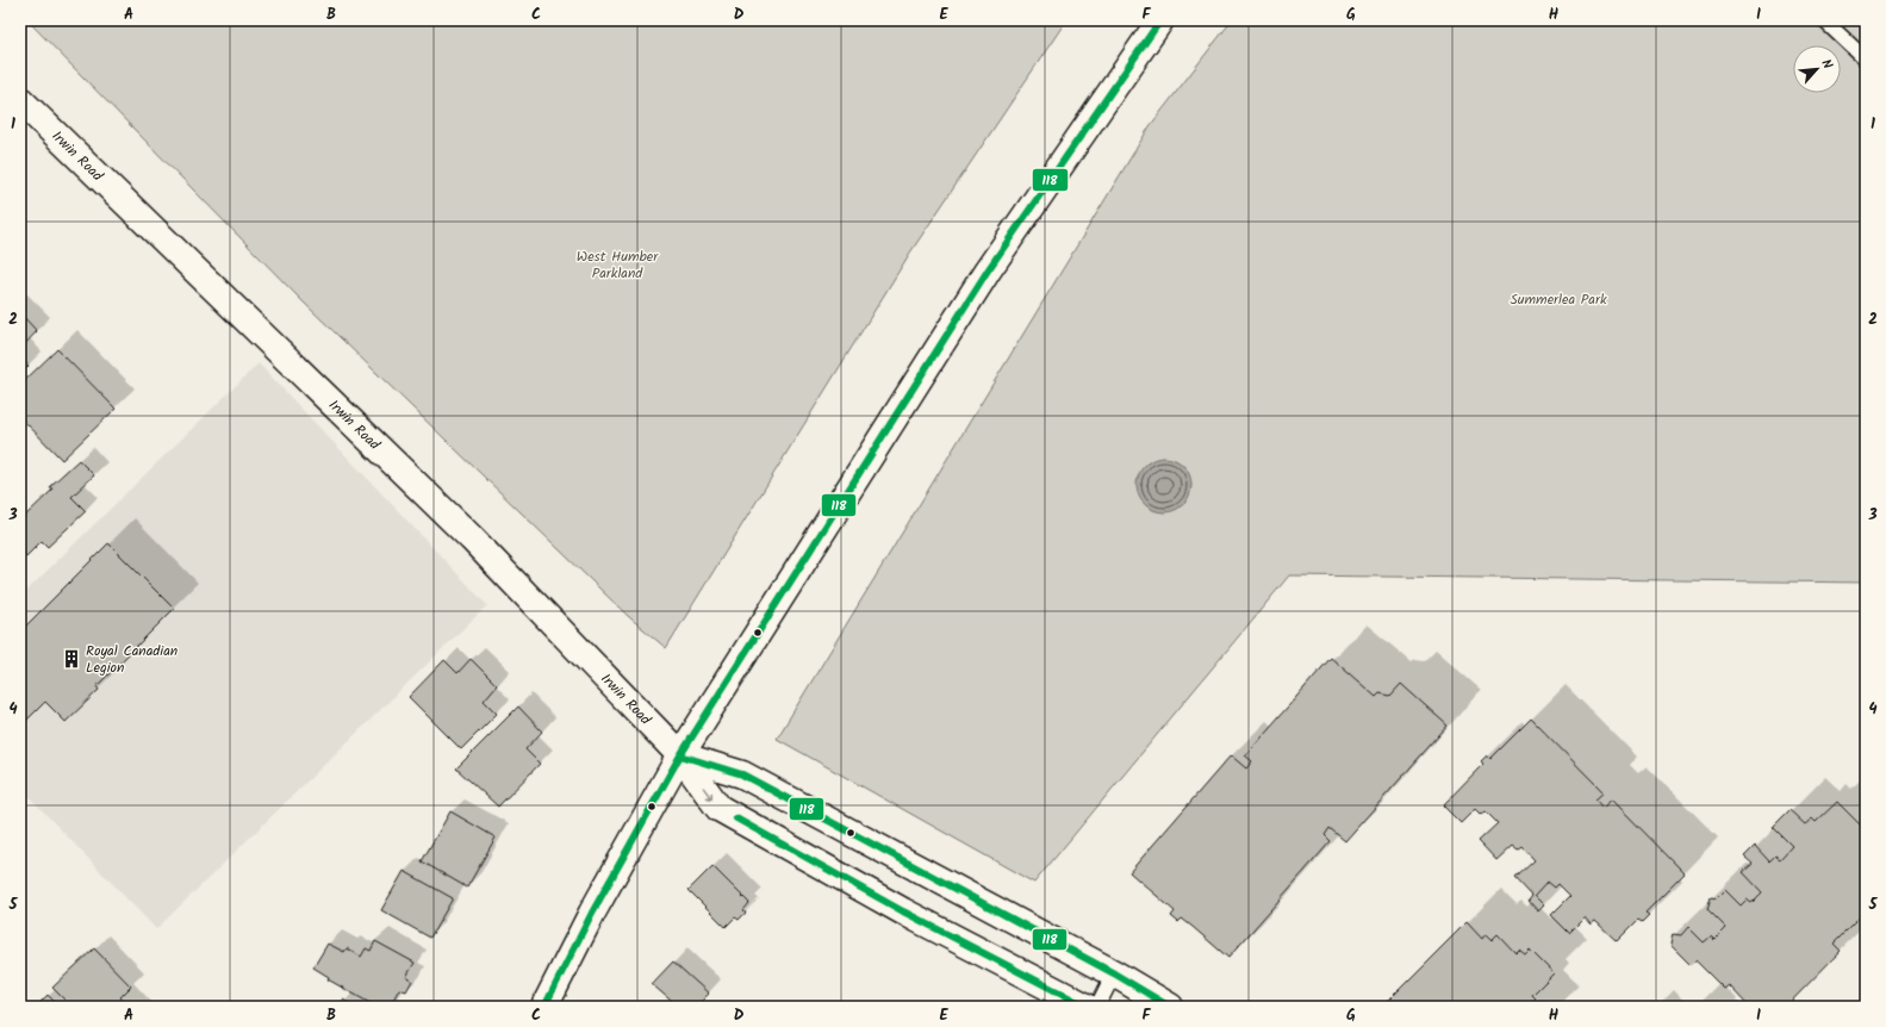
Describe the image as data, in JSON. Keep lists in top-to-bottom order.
{
  "streets": {
    "street": ["Irwin Road"]
  },
  "parks": ["West Humber Parkland", "Summerlea Park"],
  "places": {
    "building": ["Royal Canadian Legion"]
  },
  "lines": ["transit line 118"],
  "north": "top right",
  "grid": {
    "columns": [
      "A",
      "B",
      "C",
      "D",
      "E",
      "F",
      "G",
      "H",
      "I"
    ],
    "rows": [
      "1",
      "2",
      "3",
      "4",
      "5"
    ]
  }
}
